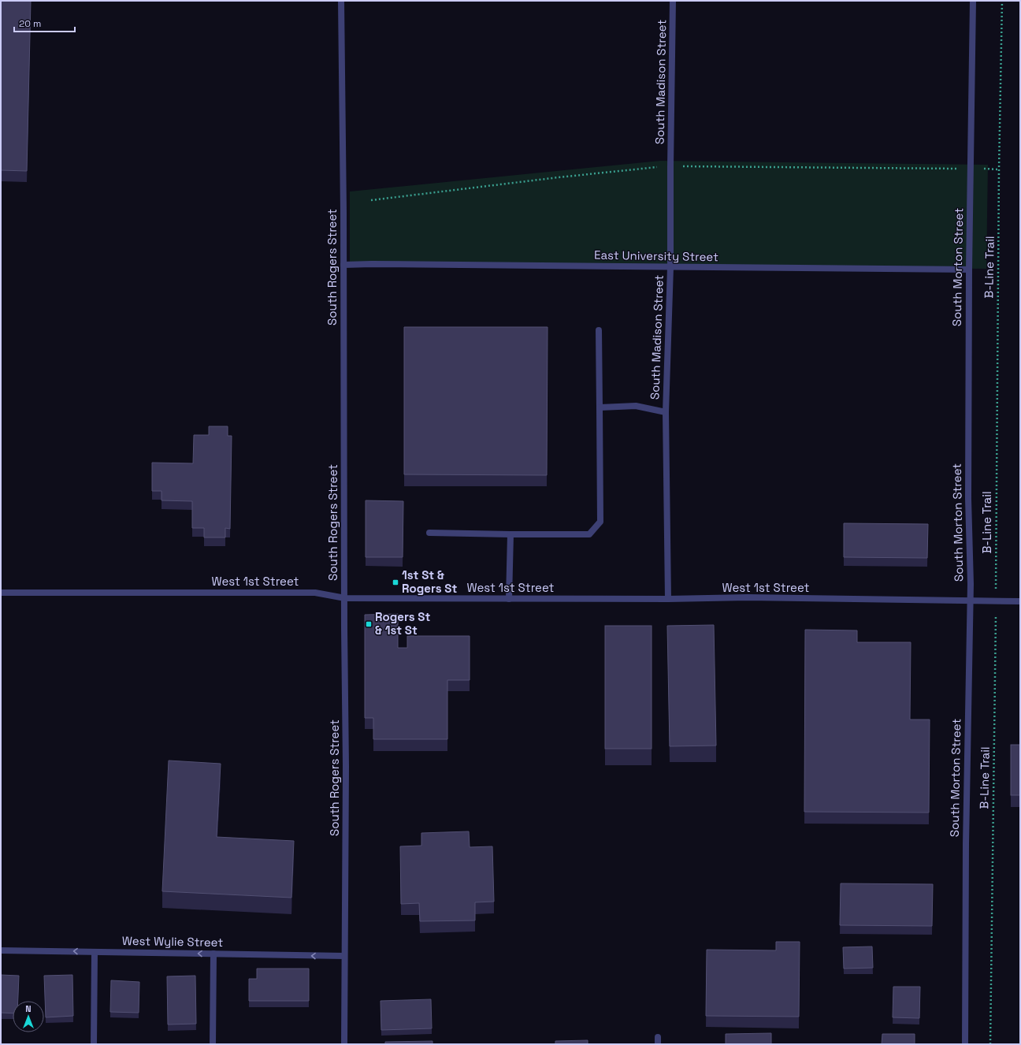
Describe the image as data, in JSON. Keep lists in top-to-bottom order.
{
  "streets": {
    "street": [
      "South Madison Street",
      "East University Street",
      "South Rogers Street",
      "South Morton Street",
      "West 1st Street",
      "West Wylie Street"
    ],
    "path": ["B-Line Trail"]
  },
  "crossings": [
    ["South Madison Street", "East University Street"],
    ["South Madison Street", "West 1st Street"],
    ["East University Street", "South Rogers Street"],
    ["East University Street", "South Morton Street"],
    ["South Rogers Street", "West 1st Street"],
    ["South Rogers Street", "West Wylie Street"],
    ["South Morton Street", "West 1st Street"],
    ["B-Line Trail", "West 1st Street"]
  ],
  "one_way": ["West Wylie Street"],
  "places": {
    "transit": ["1st St & Rogers St", "Rogers St & 1st St"]
  },
  "scale_bar": "20 m",
  "north": "top"
}
